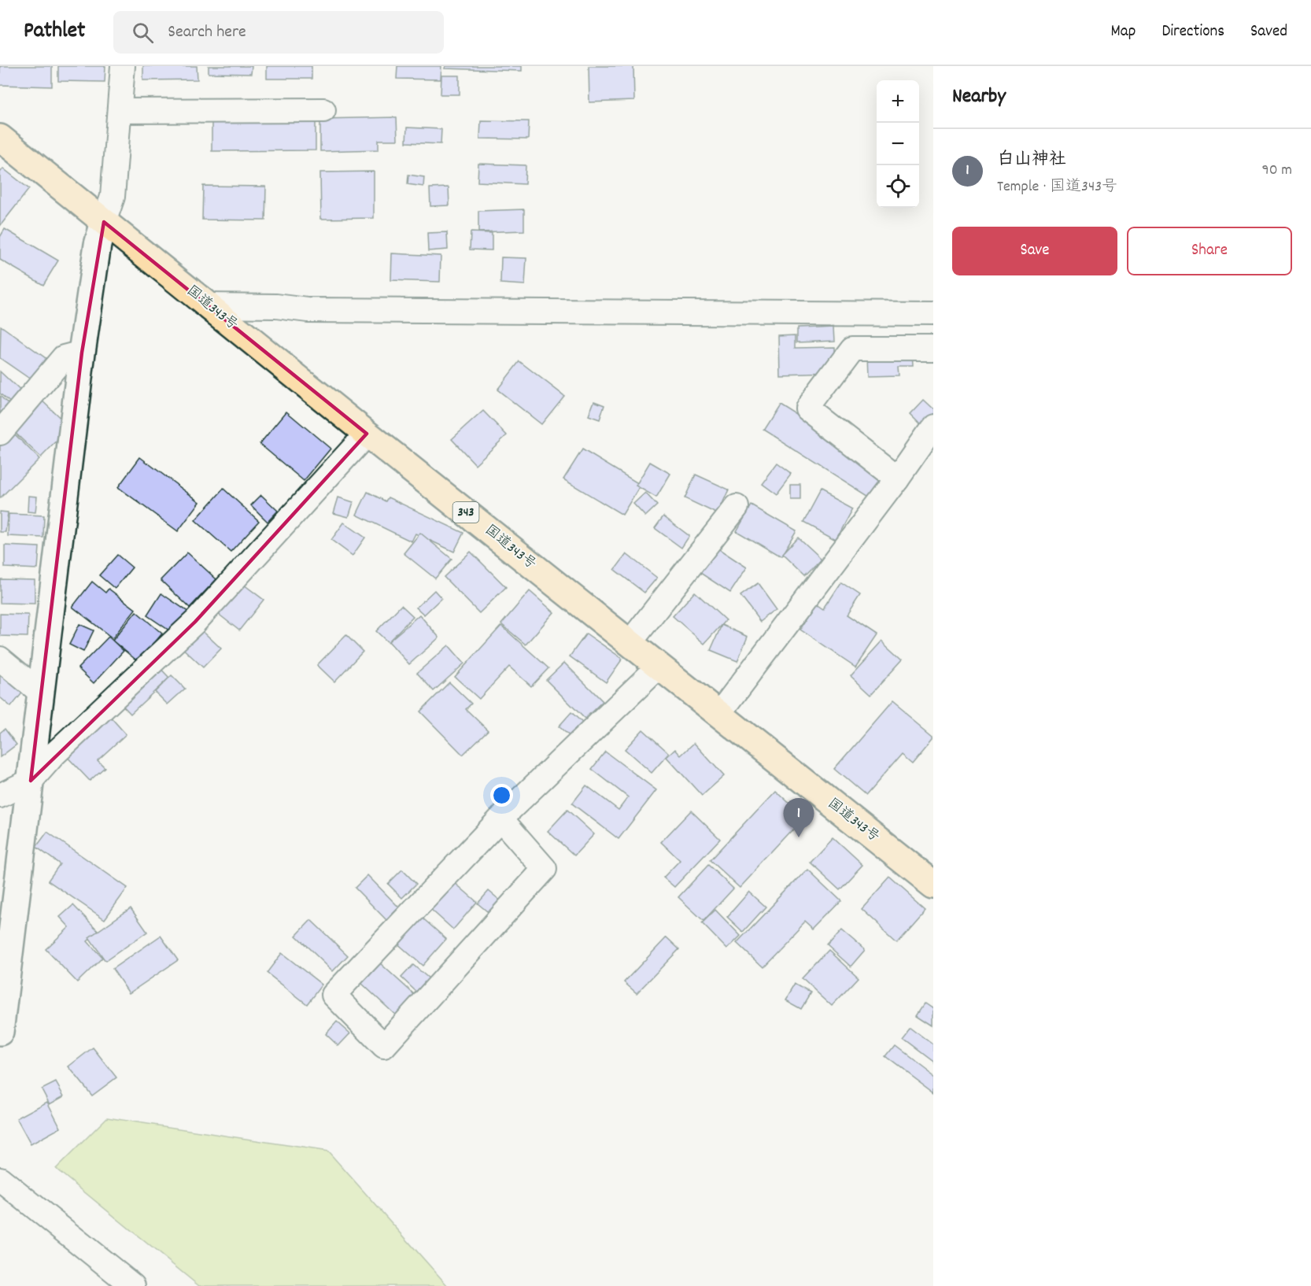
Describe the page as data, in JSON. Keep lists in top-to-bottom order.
{
  "streets": {
    "highway": ["国道343号", "343"]
  },
  "page": {
    "header": "Pathlet",
    "search": "Search here",
    "nav": ["Map", "Directions", "Saved"],
    "heading": "Nearby",
    "map_buttons": ["+", "−"],
    "list": [
      {
        "mark": "1",
        "name": "白山神社",
        "note": "Temple · 国道343号",
        "value": "90 m"
      }
    ],
    "buttons": ["Save", "Share"],
    "pins": "1"
  }
}
